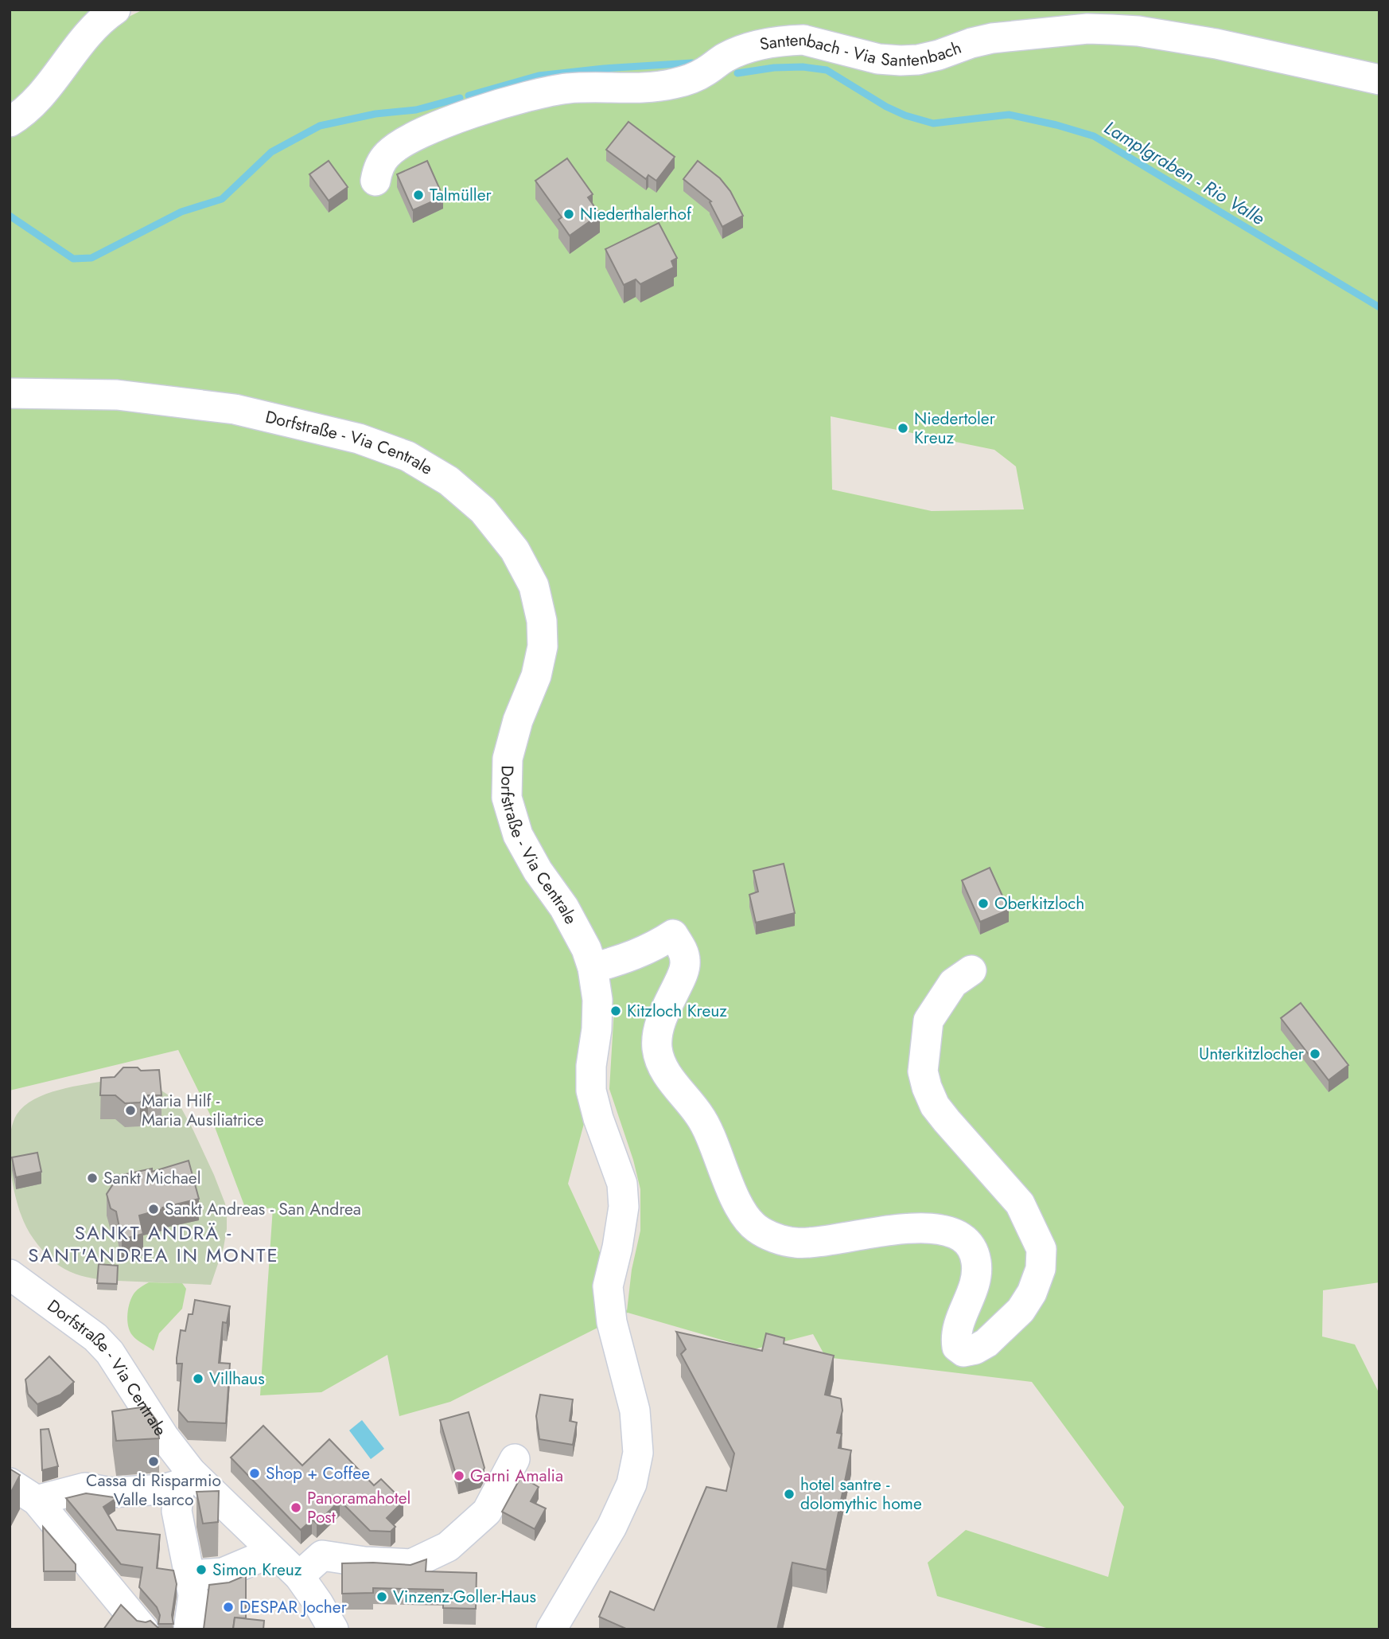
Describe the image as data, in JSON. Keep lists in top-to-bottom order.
{
  "streets": {
    "street": ["Santenbach - Via Santenbach", "Dorfstraße - Via Centrale"]
  },
  "districts": ["SANKT ANDRÄ - SANT'ANDREA IN MONTE"],
  "water": ["Lamplgraben - Rio Valle"],
  "places": [
    "Talmüller",
    "Niederthalerhof",
    "Niedertoler Kreuz",
    "Oberkitzloch",
    "Kitzloch Kreuz",
    "Unterkitzlocher",
    "Maria Hilf - Maria Ausiliatrice",
    "Sankt Michael",
    "Sankt Andreas - San Andrea",
    "Villhaus",
    "Cassa di Risparmio Valle Isarco",
    "Shop + Coffee",
    "Garni Amalia",
    "hotel santre - dolomythic home",
    "Panoramahotel Post",
    "Simon Kreuz",
    "Vinzenz-Goller-Haus",
    "DESPAR Jocher"
  ]
}
